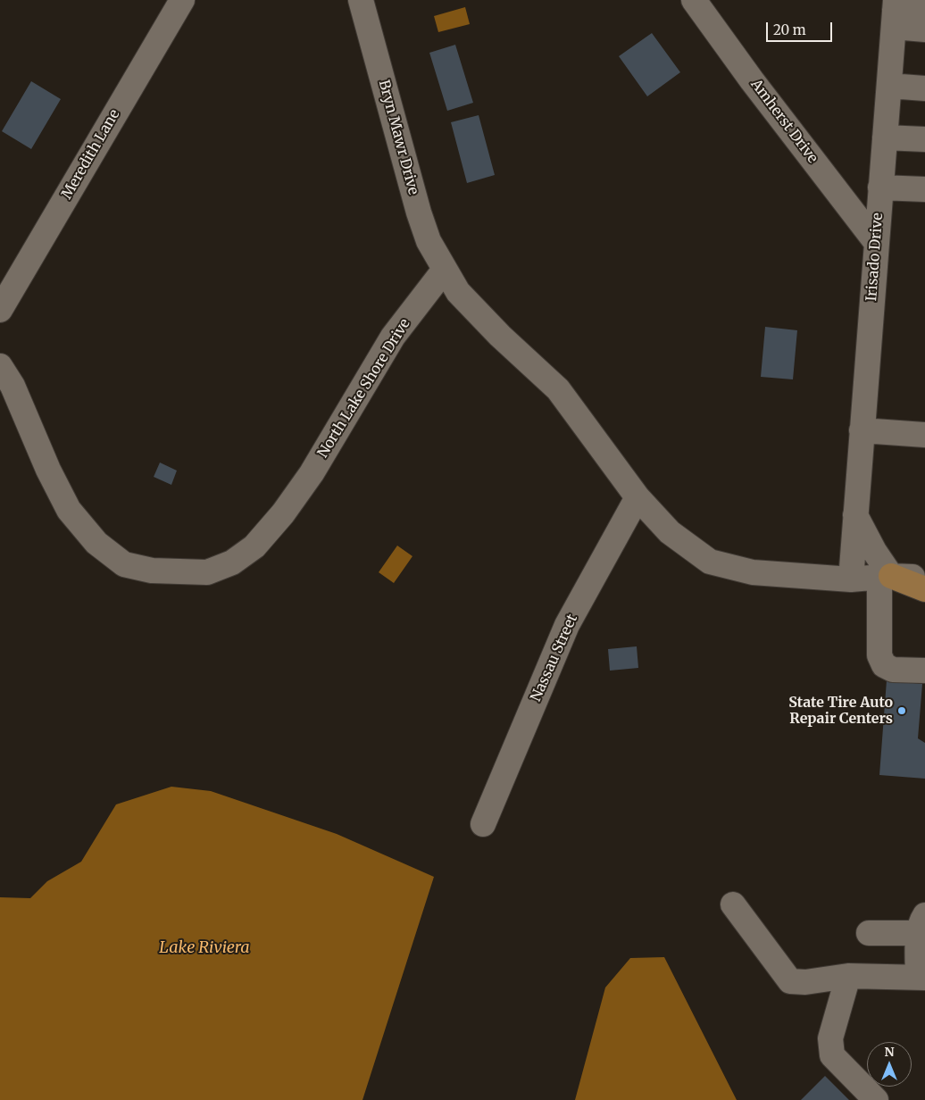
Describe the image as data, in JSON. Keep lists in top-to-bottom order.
{
  "streets": {
    "street": [
      "Amherst Drive",
      "Bryn Mawr Drive",
      "Meredith Lane",
      "Irisado Drive",
      "North Lake Shore Drive",
      "Nassau Street"
    ]
  },
  "crossings": [
    ["Amherst Drive", "Irisado Drive"],
    ["Bryn Mawr Drive", "North Lake Shore Drive"]
  ],
  "water": ["Lake Riviera"],
  "places": ["State Tire Auto Repair Centers"],
  "scale_bar": "20 m",
  "north": "top"
}
